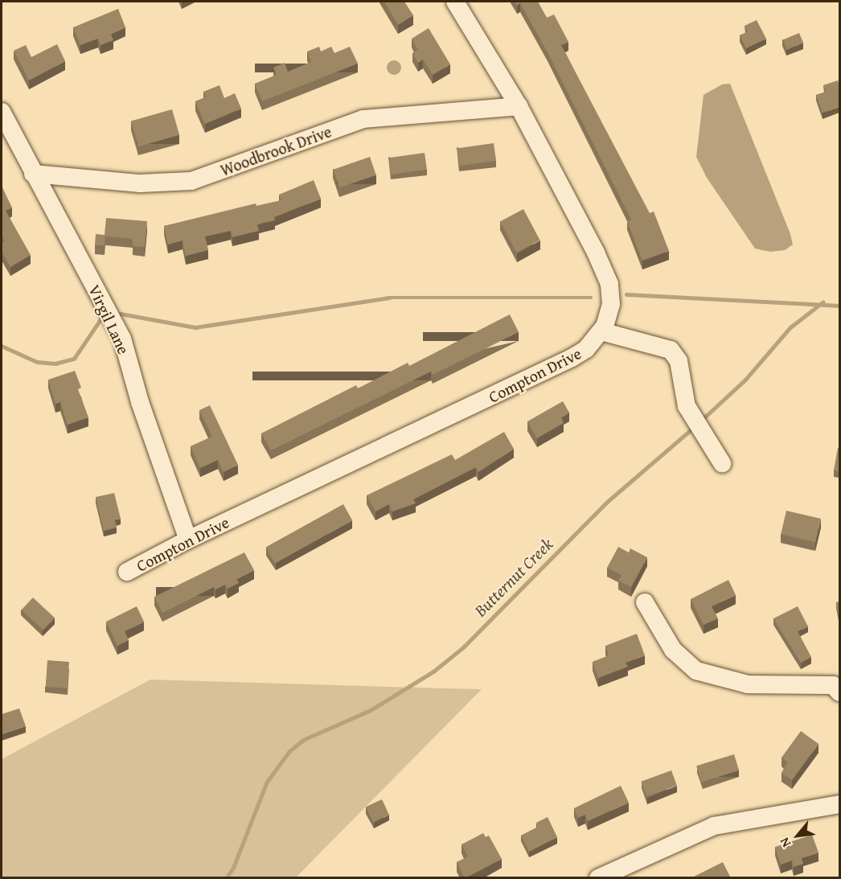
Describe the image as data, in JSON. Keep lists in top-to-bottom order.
{
  "streets": {
    "street": ["Woodbrook Drive", "Virgil Lane", "Compton Drive"]
  },
  "crossings": [
    ["Woodbrook Drive", "Virgil Lane"],
    ["Woodbrook Drive", "Compton Drive"],
    ["Virgil Lane", "Compton Drive"]
  ],
  "water": ["Butternut Creek"],
  "north": "bottom left"
}
